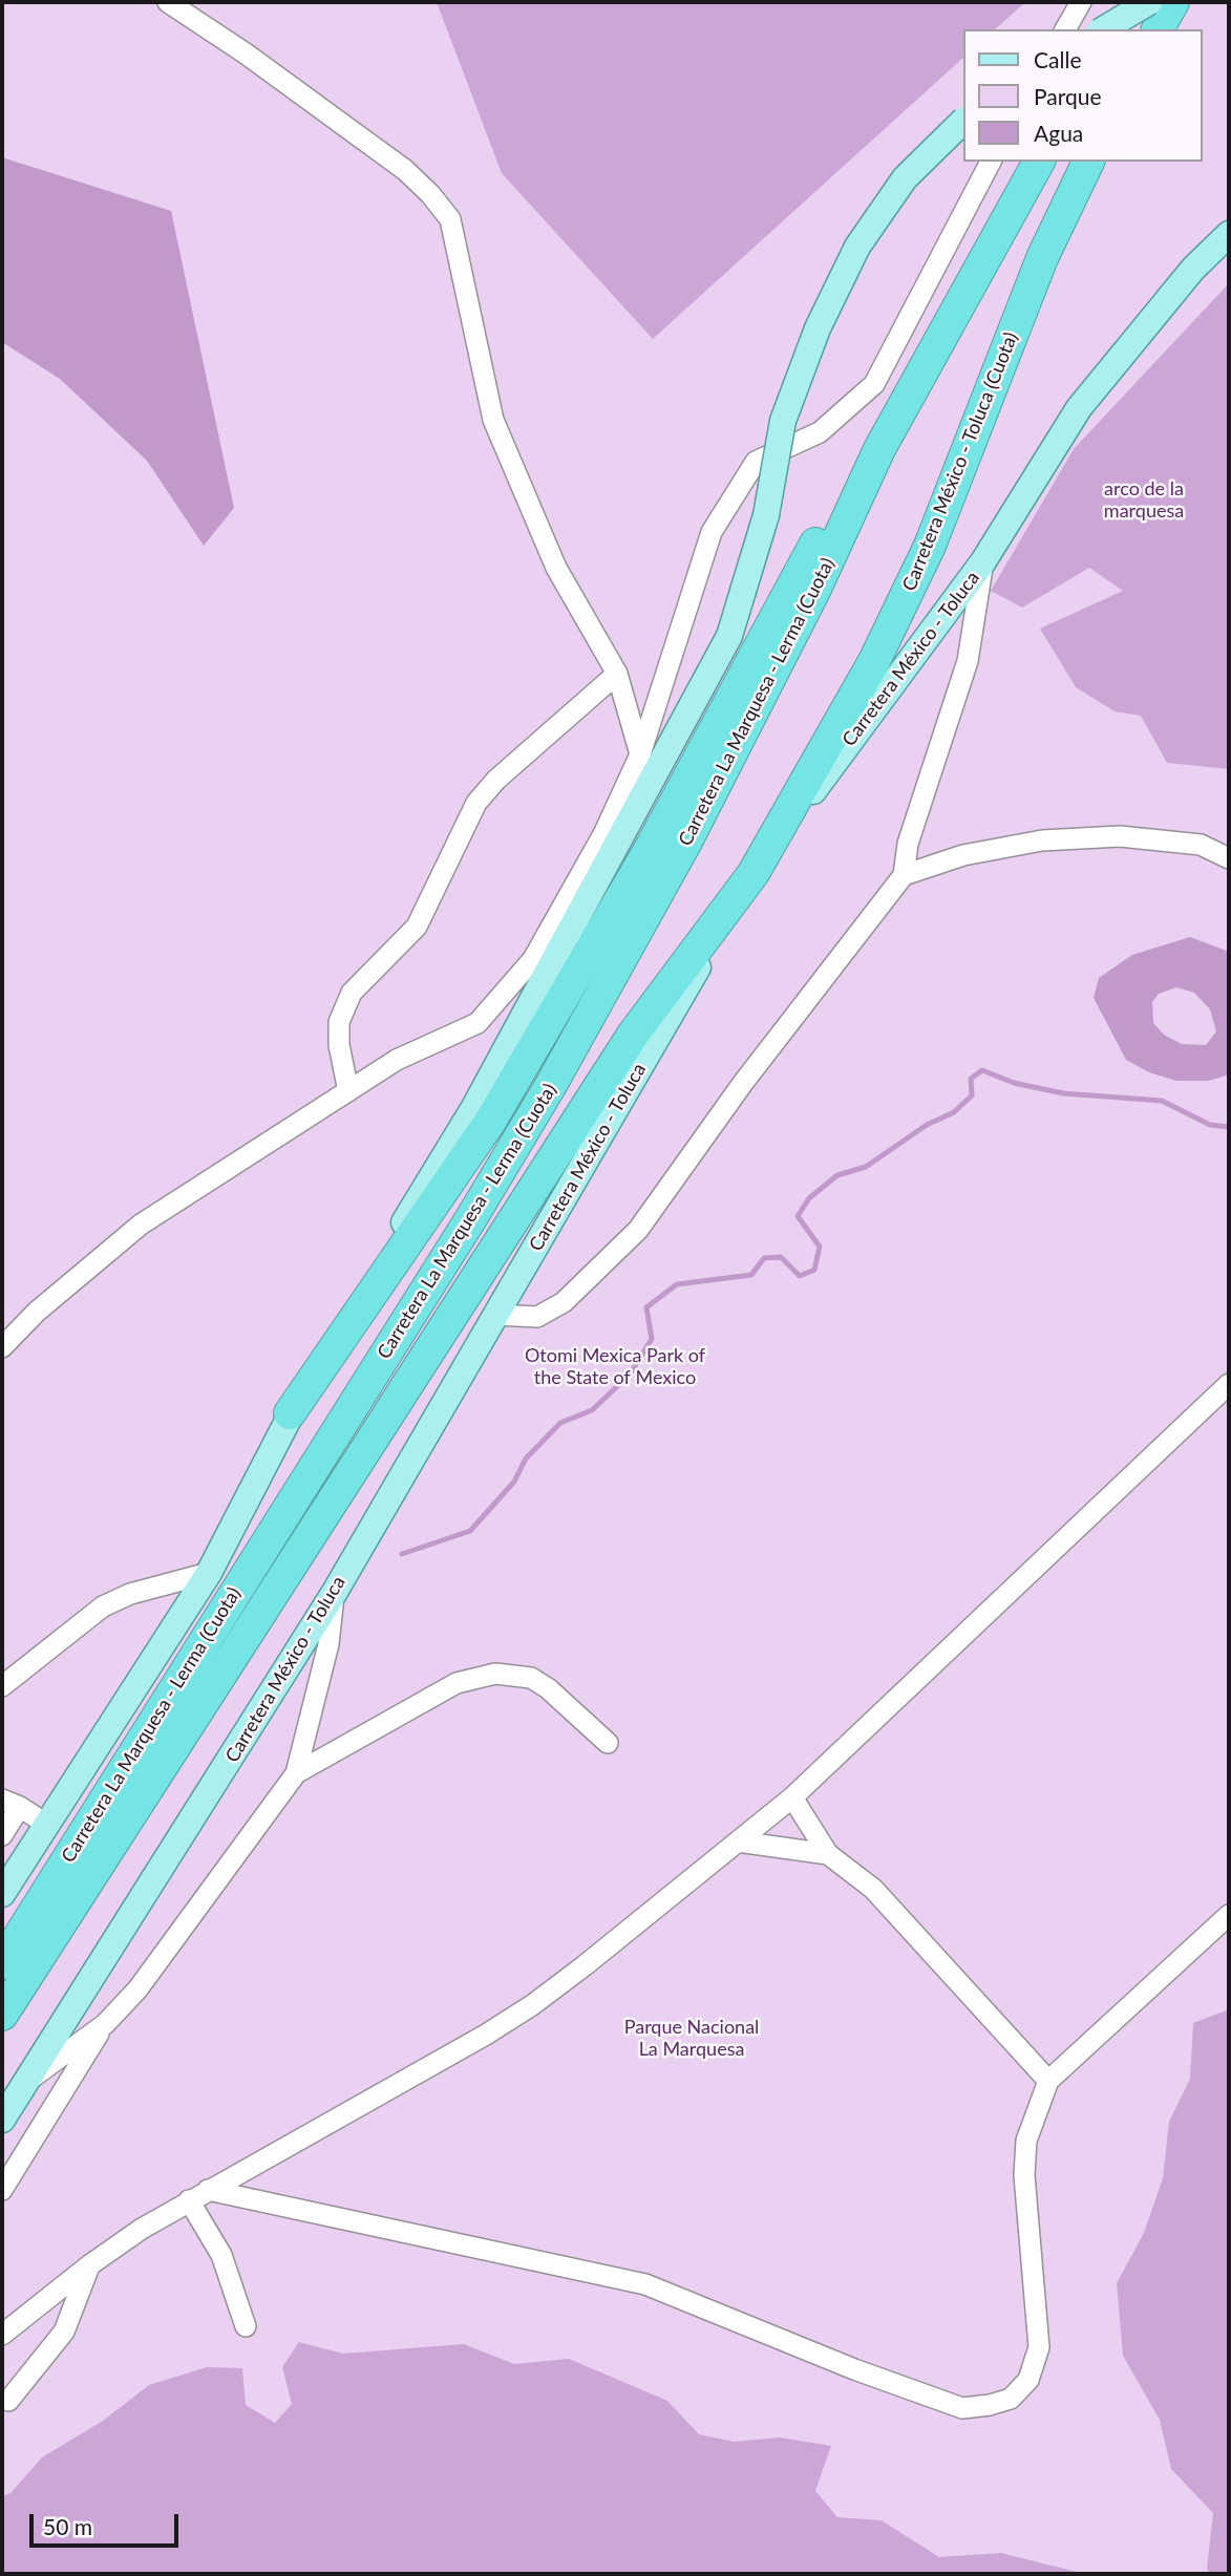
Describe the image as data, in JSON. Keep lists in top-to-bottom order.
{
  "streets": {
    "highway": ["Carretera México - Toluca (Cuota)", "Carretera La Marquesa - Lerma (Cuota)"],
    "main road": ["Carretera México - Toluca"]
  },
  "crossings": [
    ["Carretera México - Toluca (Cuota)", "Carretera México - Toluca"],
    ["Carretera México - Toluca (Cuota)", "Carretera La Marquesa - Lerma (Cuota)"],
    ["Carretera México - Toluca", "Carretera La Marquesa - Lerma (Cuota)"]
  ],
  "parks": ["arco de la marquesa", "Otomi Mexica Park of the State of Mexico", "Parque Nacional La Marquesa"],
  "legend": ["Calle", "Parque", "Agua"],
  "scale_bar": "50 m"
}
